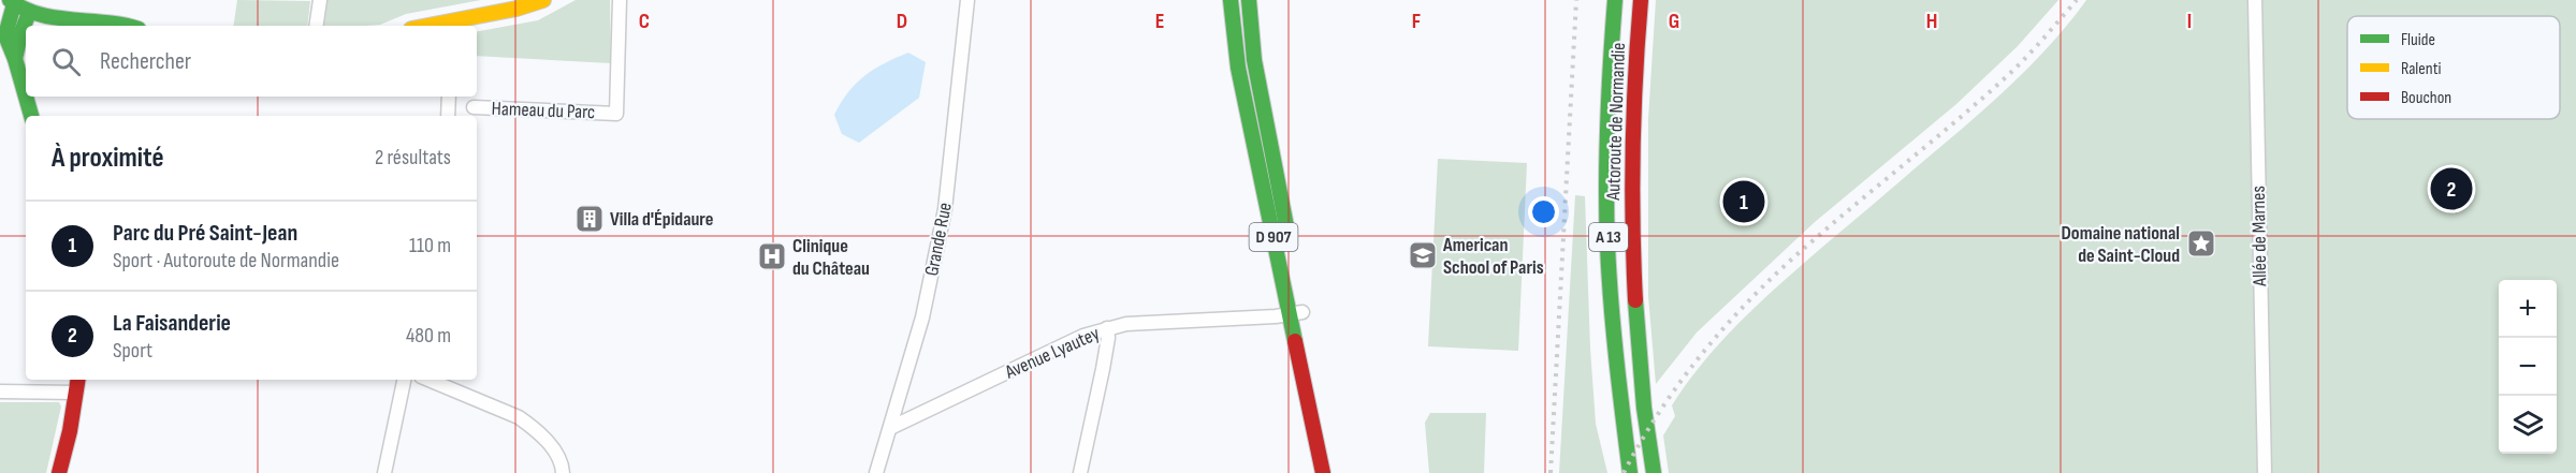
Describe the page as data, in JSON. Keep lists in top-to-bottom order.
{
  "streets": {
    "main road": ["Autoroute de Normandie", "D 907", "A 13"],
    "street": [
      "Hameau du Parc",
      "Allée de Marnes",
      "Grande Rue",
      "Avenue Lyautey"
    ]
  },
  "crossings": [
    ["D 907", "Avenue Lyautey"],
    ["Grande Rue", "Avenue Lyautey"]
  ],
  "places": {
    "building": ["Villa d'Épidaure"],
    "place": ["Domaine national de Saint-Cloud"],
    "school or university": ["American School of Paris"],
    "hospital": ["Clinique du Château"]
  },
  "legend": ["Fluide", "Ralenti", "Bouchon"],
  "page": {
    "search": "Rechercher",
    "heading": ["À proximité", "2 résultats"],
    "pins": ["2", "1"],
    "list": [
      {
        "mark": "1",
        "name": "Parc du Pré Saint-Jean",
        "note": "Sport · Autoroute de Normandie",
        "value": "110 m"
      },
      {
        "mark": "2",
        "name": "La Faisanderie",
        "note": "Sport",
        "value": "480 m"
      }
    ],
    "map_buttons": ["+", "−"]
  },
  "grid": {
    "columns": [
      "C",
      "D",
      "E",
      "F",
      "G",
      "H",
      "I"
    ]
  }
}
